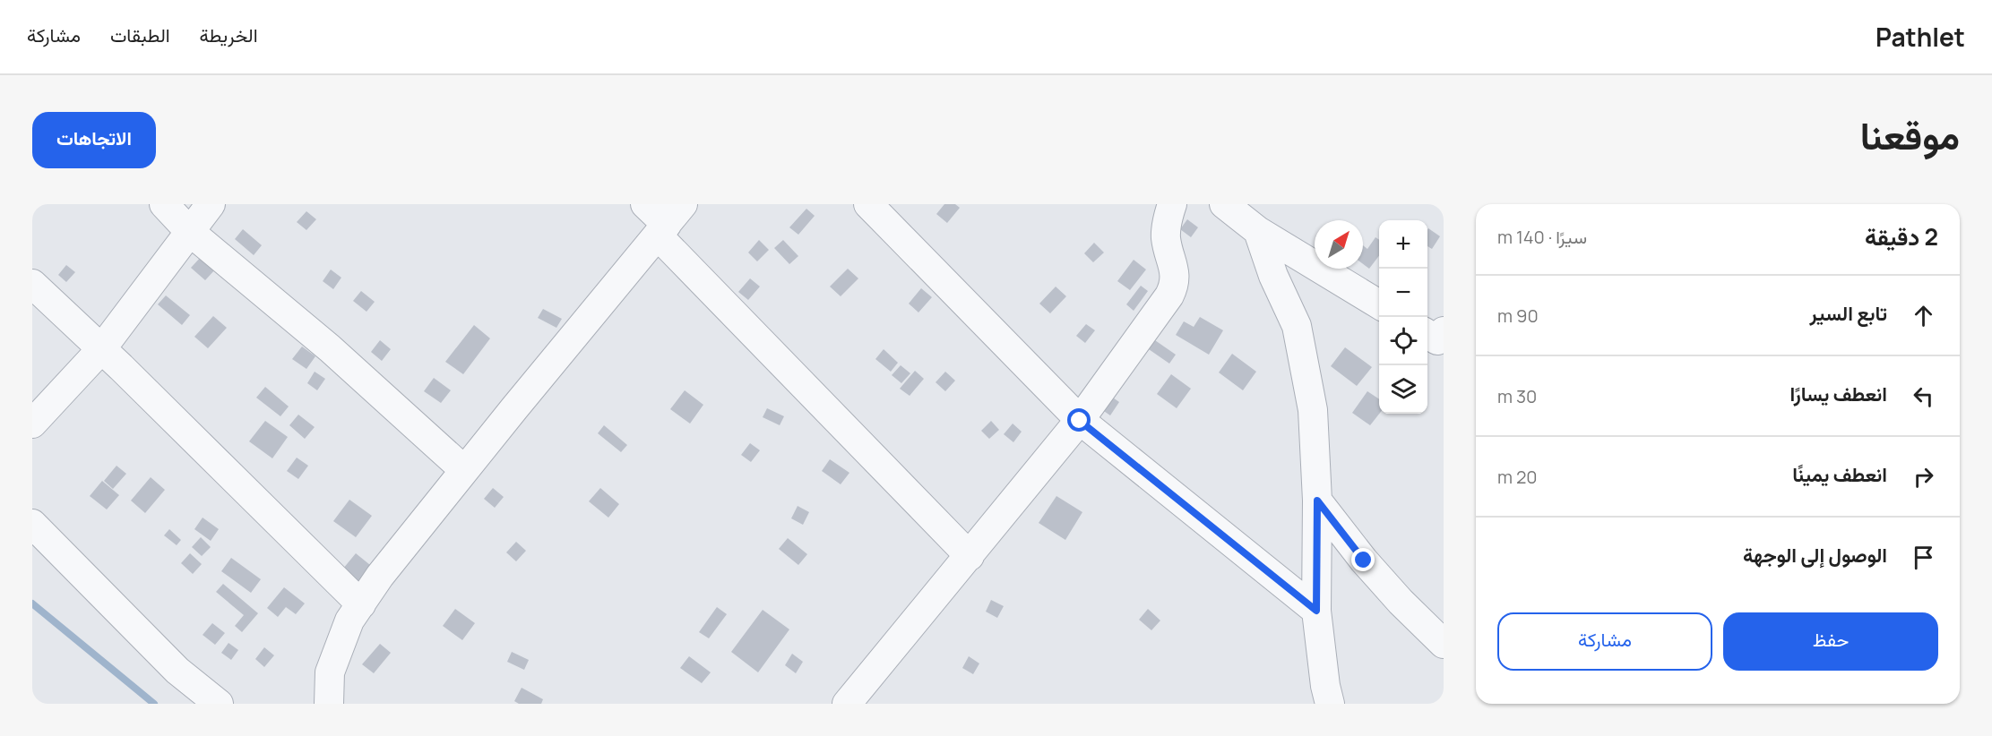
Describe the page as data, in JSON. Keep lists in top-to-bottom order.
{
  "north": "top right",
  "page": {
    "header": "Pathlet",
    "nav": ["الخريطة", "الطبقات", "مشاركة"],
    "title": "موقعنا",
    "buttons": [
      "الاتجاهات",
      ["حفظ", "مشاركة"]
    ],
    "heading": ["2 دقيقة", "سيرًا · 140 m"],
    "map_buttons": ["+", "−"],
    "list": [
      ["تابع السير", "90 m"],
      ["انعطف يسارًا", "30 m"],
      ["انعطف يمينًا", "20 m"],
      "الوصول إلى الوجهة"
    ]
  }
}
